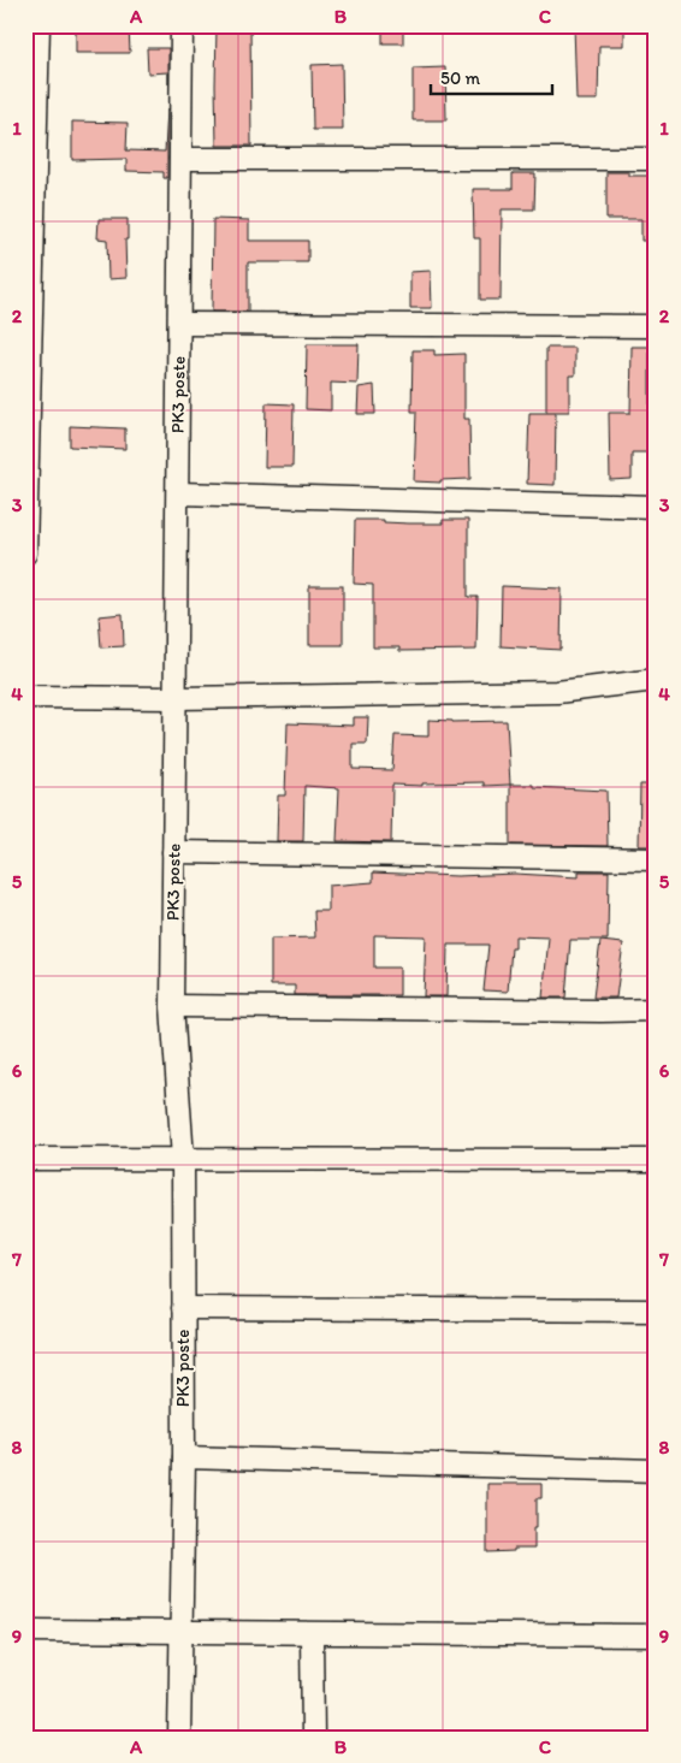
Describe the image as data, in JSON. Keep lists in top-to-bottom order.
{
  "streets": {
    "street": ["PK3 poste"]
  },
  "scale_bar": "50 m",
  "grid": {
    "columns": ["A", "B", "C"],
    "rows": [
      "1",
      "2",
      "3",
      "4",
      "5",
      "6",
      "7",
      "8",
      "9"
    ]
  }
}
